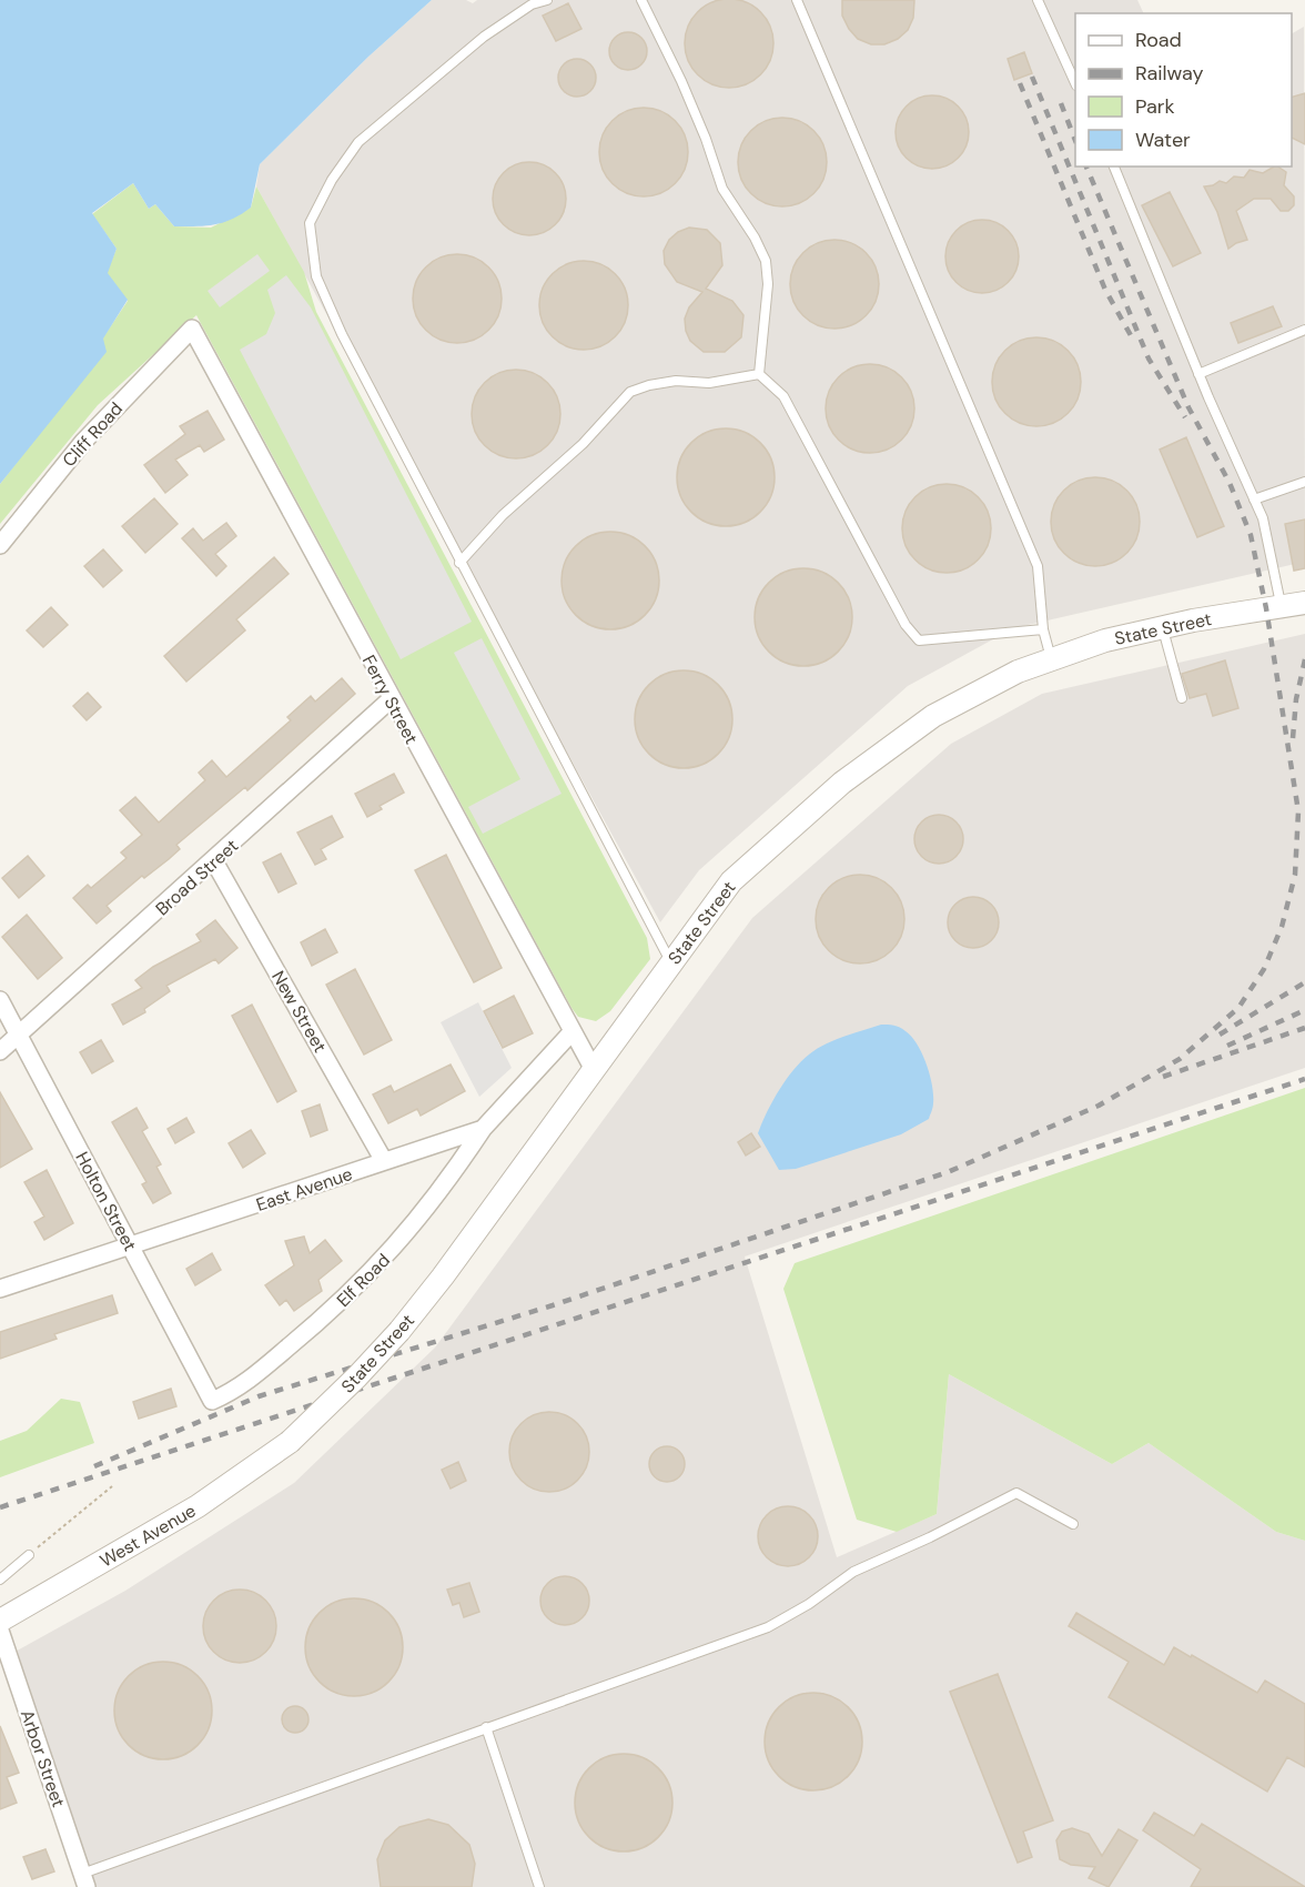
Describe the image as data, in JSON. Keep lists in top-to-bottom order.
{
  "streets": {
    "street": [
      "Cliff Road",
      "State Street",
      "Ferry Street",
      "Broad Street",
      "New Street",
      "East Avenue",
      "Holton Street",
      "Elf Road",
      "West Avenue",
      "Arbor Street"
    ]
  },
  "crossings": [
    ["Cliff Road", "Ferry Street"],
    ["State Street", "Ferry Street"],
    ["State Street", "West Avenue"],
    ["Ferry Street", "Broad Street"],
    ["Ferry Street", "East Avenue"],
    ["Broad Street", "New Street"],
    ["Broad Street", "Holton Street"],
    ["New Street", "East Avenue"],
    ["East Avenue", "Holton Street"],
    ["East Avenue", "Elf Road"],
    ["Holton Street", "Elf Road"]
  ],
  "legend": [
    "Road",
    "Railway",
    "Park",
    "Water"
  ]
}
